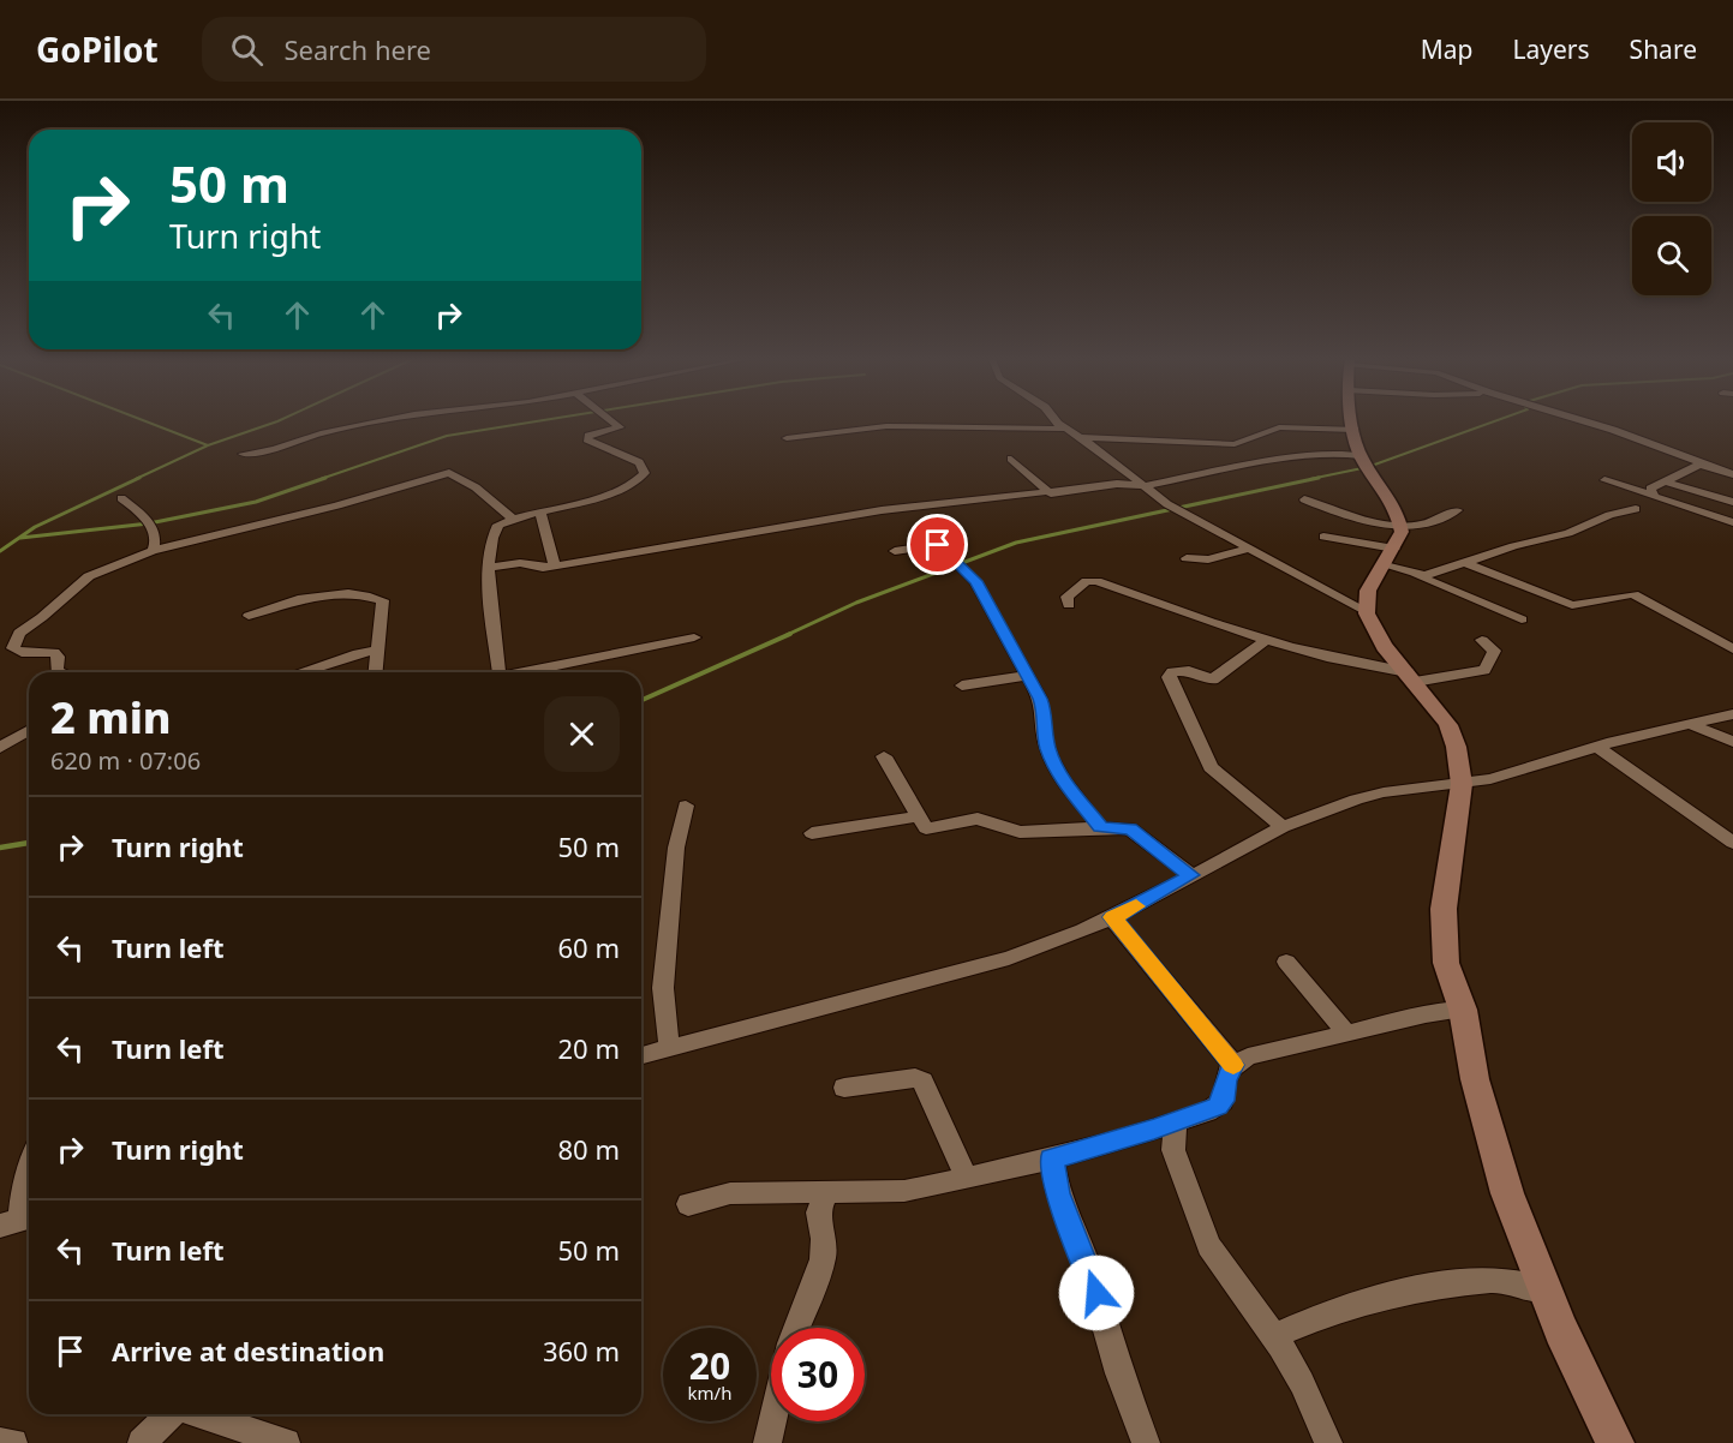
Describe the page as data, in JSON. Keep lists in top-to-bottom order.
{
  "page": {
    "header": "GoPilot",
    "search": "Search here",
    "nav": ["Map", "Layers", "Share"],
    "turn": ["50 m", "Turn right"],
    "heading": ["2 min", "620 m · 07:06"],
    "list": [
      {
        "name": "Turn right",
        "value": "50 m"
      },
      {
        "name": "Turn left",
        "value": "60 m"
      },
      {
        "name": "Turn left",
        "value": "20 m"
      },
      {
        "name": "Turn right",
        "value": "80 m"
      },
      {
        "name": "Turn left",
        "value": "50 m"
      },
      {
        "name": "Arrive at destination",
        "value": "360 m"
      }
    ],
    "speed": "20 km/h",
    "limit": "30"
  }
}
